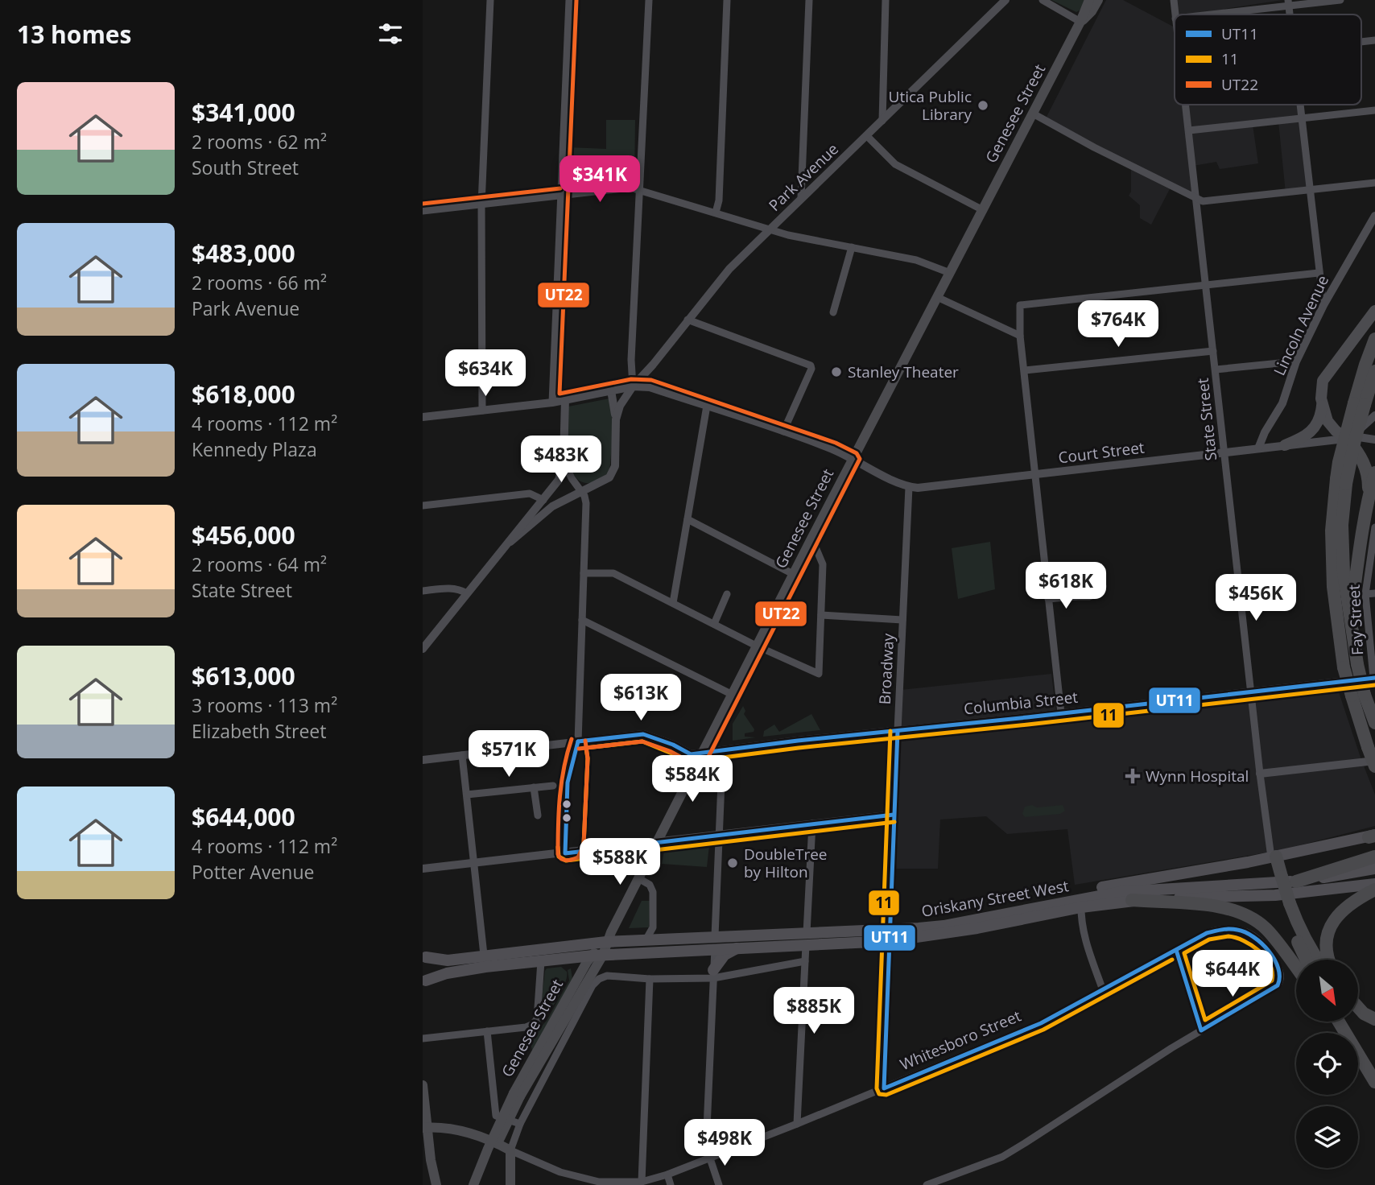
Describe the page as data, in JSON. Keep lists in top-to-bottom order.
{
  "streets": {
    "main road": ["Genesee Street", "Oriskany Street West", "Whitesboro Street"],
    "street": [
      "Park Avenue",
      "Lincoln Avenue",
      "State Street",
      "Court Street",
      "Fay Street",
      "Broadway",
      "Columbia Street"
    ]
  },
  "crossings": [
    ["Genesee Street", "Court Street"],
    ["Genesee Street", "Columbia Street"],
    ["Genesee Street", "Oriskany Street West"],
    ["Genesee Street", "Whitesboro Street"],
    ["Park Avenue", "Court Street"],
    ["Lincoln Avenue", "Court Street"],
    ["State Street", "Court Street"],
    ["State Street", "Columbia Street"],
    ["Court Street", "Broadway"],
    ["Fay Street", "Columbia Street"],
    ["Broadway", "Columbia Street"],
    ["Broadway", "Oriskany Street West"],
    ["Broadway", "Whitesboro Street"]
  ],
  "places": {
    "other": ["Utica Public Library", "Stanley Theater", "DoubleTree by Hilton"],
    "health": ["Wynn Hospital"]
  },
  "lines": ["transit line UT22", "transit line UT11", "transit line 11"],
  "legend": ["UT11", "11", "UT22"],
  "north": "bottom right",
  "page": {
    "heading": "13 homes",
    "list": [
      {
        "name": "$341,000",
        "note": "2 rooms · 62 m² · South Street"
      },
      {
        "name": "$483,000",
        "note": "2 rooms · 66 m² · Park Avenue"
      },
      {
        "name": "$618,000",
        "note": "4 rooms · 112 m² · Kennedy Plaza"
      },
      {
        "name": "$456,000",
        "note": "2 rooms · 64 m² · State Street"
      },
      {
        "name": "$613,000",
        "note": "3 rooms · 113 m² · Elizabeth Street"
      },
      {
        "name": "$644,000",
        "note": "4 rooms · 112 m² · Potter Avenue"
      }
    ],
    "price": [
      "$341K",
      "$764K",
      "$634K",
      "$483K",
      "$618K",
      "$456K",
      "$613K",
      "$571K",
      "$584K",
      "$588K",
      "$644K",
      "$885K",
      "$498K"
    ]
  }
}
